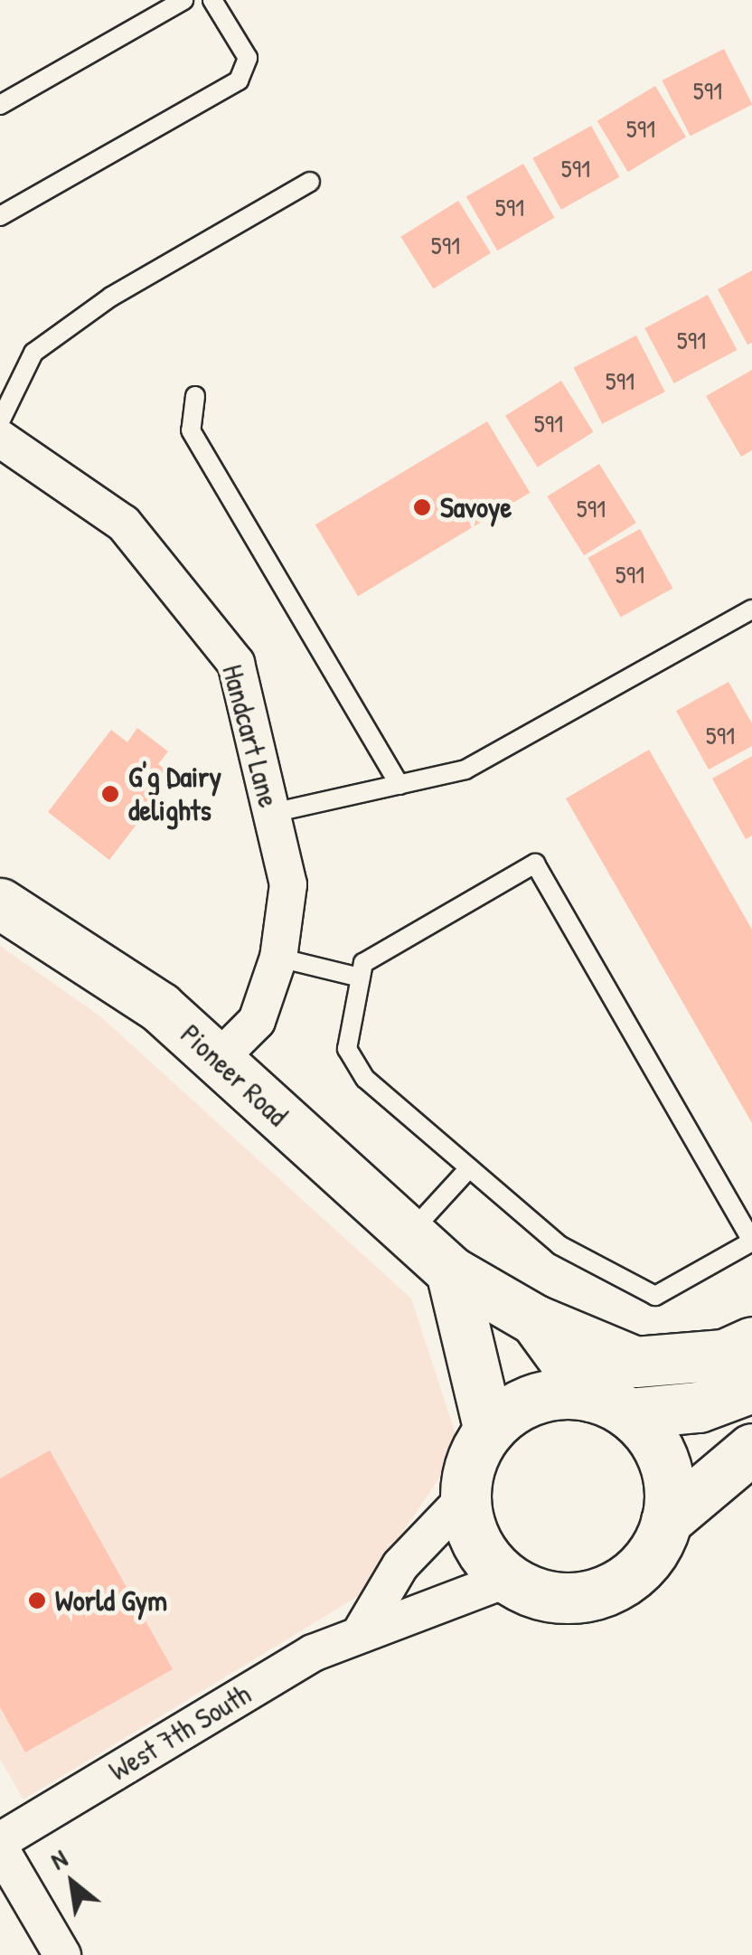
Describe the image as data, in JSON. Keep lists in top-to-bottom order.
{
  "streets": {
    "street": ["Handcart Lane", "Pioneer Road", "West 7th South"]
  },
  "crossings": [
    ["Handcart Lane", "Pioneer Road"],
    ["Pioneer Road", "West 7th South"]
  ],
  "places": ["Savoye", "G'g Dairy delights", "World Gym"],
  "house_numbers": [
    "591",
    "591",
    "591",
    "591",
    "591",
    "591",
    "591",
    "591",
    "591",
    "591",
    "591"
  ],
  "north": "top left"
}
